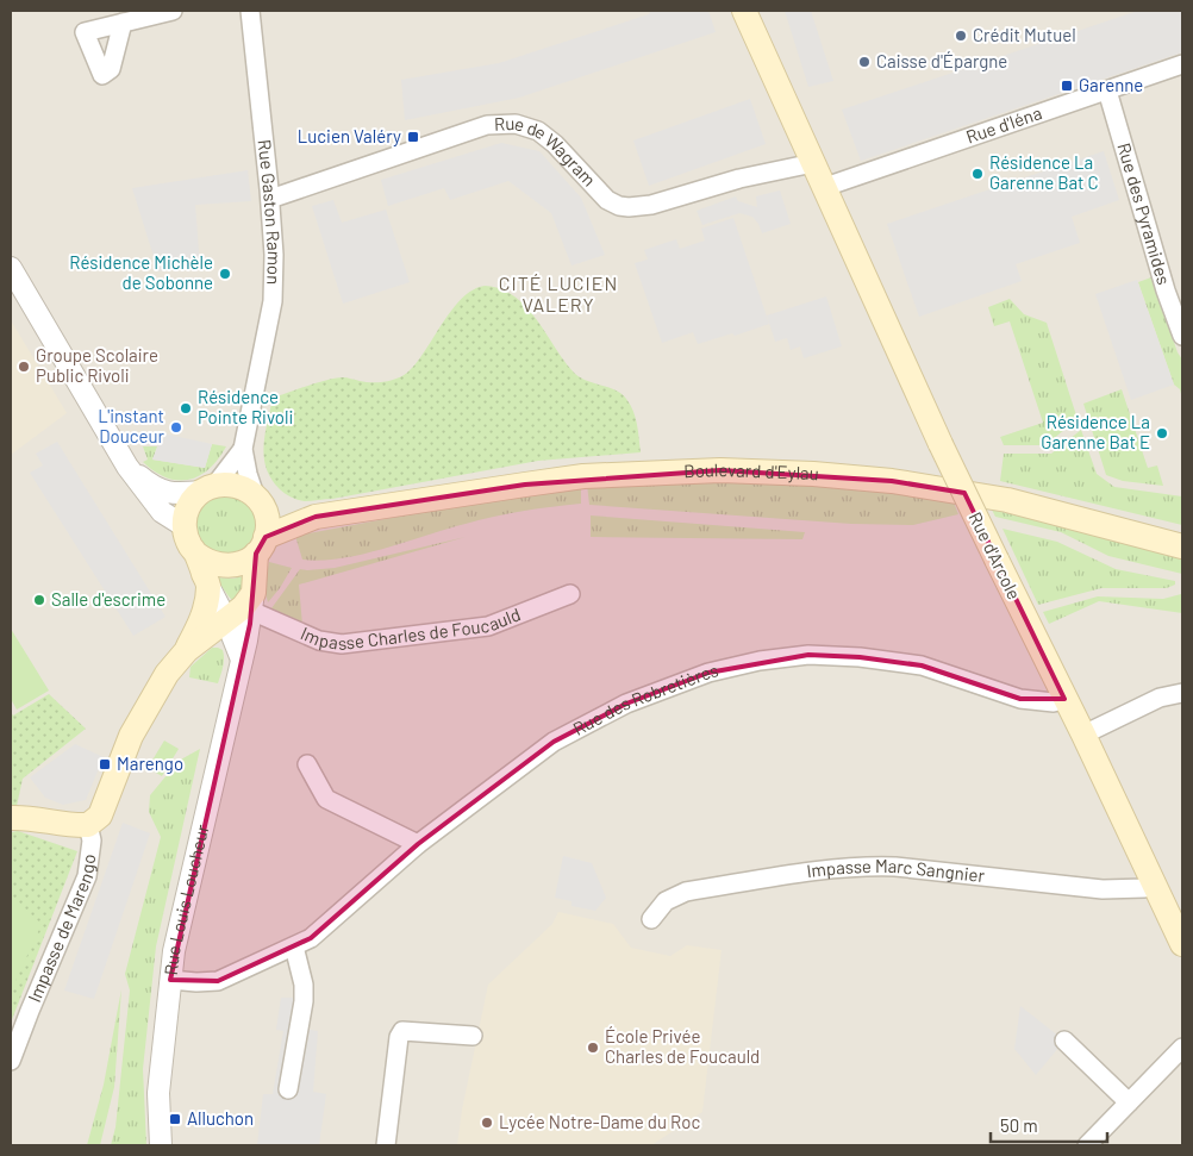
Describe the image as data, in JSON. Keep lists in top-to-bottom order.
{
  "streets": {
    "main road": ["Boulevard d'Eylau", "Rue d'Arcole", "Rue Louis Loucheur"],
    "street": [
      "Rue d'Iéna",
      "Rue de Wagram",
      "Rue Gaston Ramon",
      "Rue des Pyramides",
      "Impasse Charles de Foucauld",
      "Rue des Robretières",
      "Impasse Marc Sangnier",
      "Impasse de Marengo"
    ]
  },
  "crossings": [
    ["Rue d'Iéna", "Rue des Pyramides"],
    ["Rue d'Iéna", "Rue d'Arcole"],
    ["Rue de Wagram", "Rue Gaston Ramon"],
    ["Rue de Wagram", "Rue d'Arcole"],
    ["Rue Gaston Ramon", "Boulevard d'Eylau"],
    ["Rue Gaston Ramon", "Rue Louis Loucheur"],
    ["Boulevard d'Eylau", "Rue Louis Loucheur"],
    ["Rue d'Arcole", "Rue des Robretières"],
    ["Rue d'Arcole", "Impasse Marc Sangnier"],
    ["Impasse Charles de Foucauld", "Rue Louis Loucheur"],
    ["Rue des Robretières", "Rue Louis Loucheur"]
  ],
  "districts": ["CITÉ LUCIEN VALERY"],
  "places": {
    "other": [
      "Crédit Mutuel",
      "Caisse d'Épargne",
      "Résidence La Garenne Bat C",
      "Résidence Michèle de Sobonne",
      "Groupe Scolaire Public Rivoli",
      "Résidence Pointe Rivoli",
      "L'instant Douceur",
      "Résidence La Garenne Bat E",
      "Salle d'escrime",
      "École Privée Charles de Foucauld",
      "Lycée Notre-Dame du Roc"
    ],
    "transit": [
      "Garenne",
      "Lucien Valéry",
      "Marengo",
      "Alluchon"
    ]
  },
  "scale_bar": "50 m"
}
